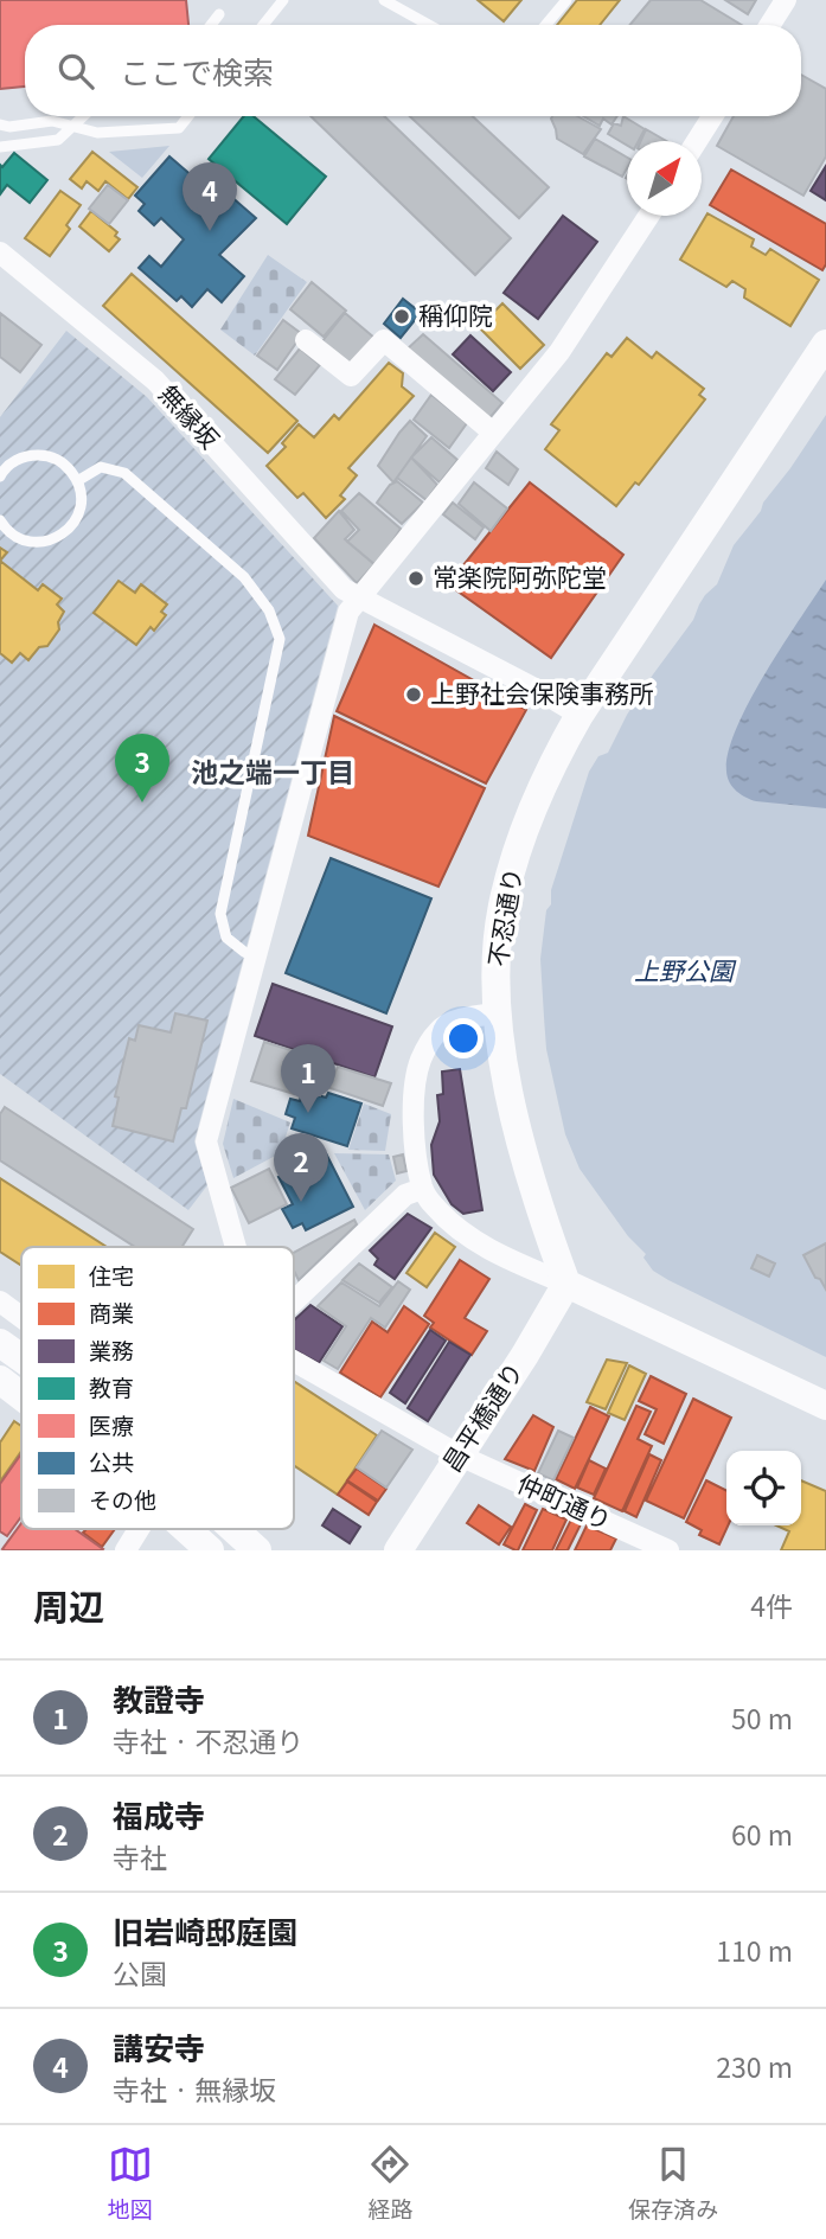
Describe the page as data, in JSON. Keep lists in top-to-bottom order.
{
  "streets": {
    "main road": ["不忍通り", "昌平橋通り"],
    "street": ["無縁坂", "仲町通り"]
  },
  "crossings": [
    ["無縁坂", "不忍通り"],
    ["不忍通り", "昌平橋通り"],
    ["昌平橋通り", "仲町通り"]
  ],
  "districts": ["池之端一丁目"],
  "parks": ["上野公園"],
  "places": ["稱仰院", "常楽院阿弥陀堂", "上野社会保険事務所"],
  "legend": [
    "住宅",
    "商業",
    "業務",
    "教育",
    "医療",
    "公共",
    "その他"
  ],
  "north": "top right",
  "page": {
    "search": "ここで検索",
    "pins": [
      "4",
      "3",
      "1",
      "2"
    ],
    "heading": ["周辺", "4件"],
    "list": [
      {
        "mark": "1",
        "name": "教證寺",
        "note": "寺社 · 不忍通り",
        "value": "50 m"
      },
      {
        "mark": "2",
        "name": "福成寺",
        "note": "寺社",
        "value": "60 m"
      },
      {
        "mark": "3",
        "name": "旧岩崎邸庭園",
        "note": "公園",
        "value": "110 m"
      },
      {
        "mark": "4",
        "name": "講安寺",
        "note": "寺社 · 無縁坂",
        "value": "230 m"
      }
    ],
    "nav": ["地図", "経路", "保存済み"]
  }
}
